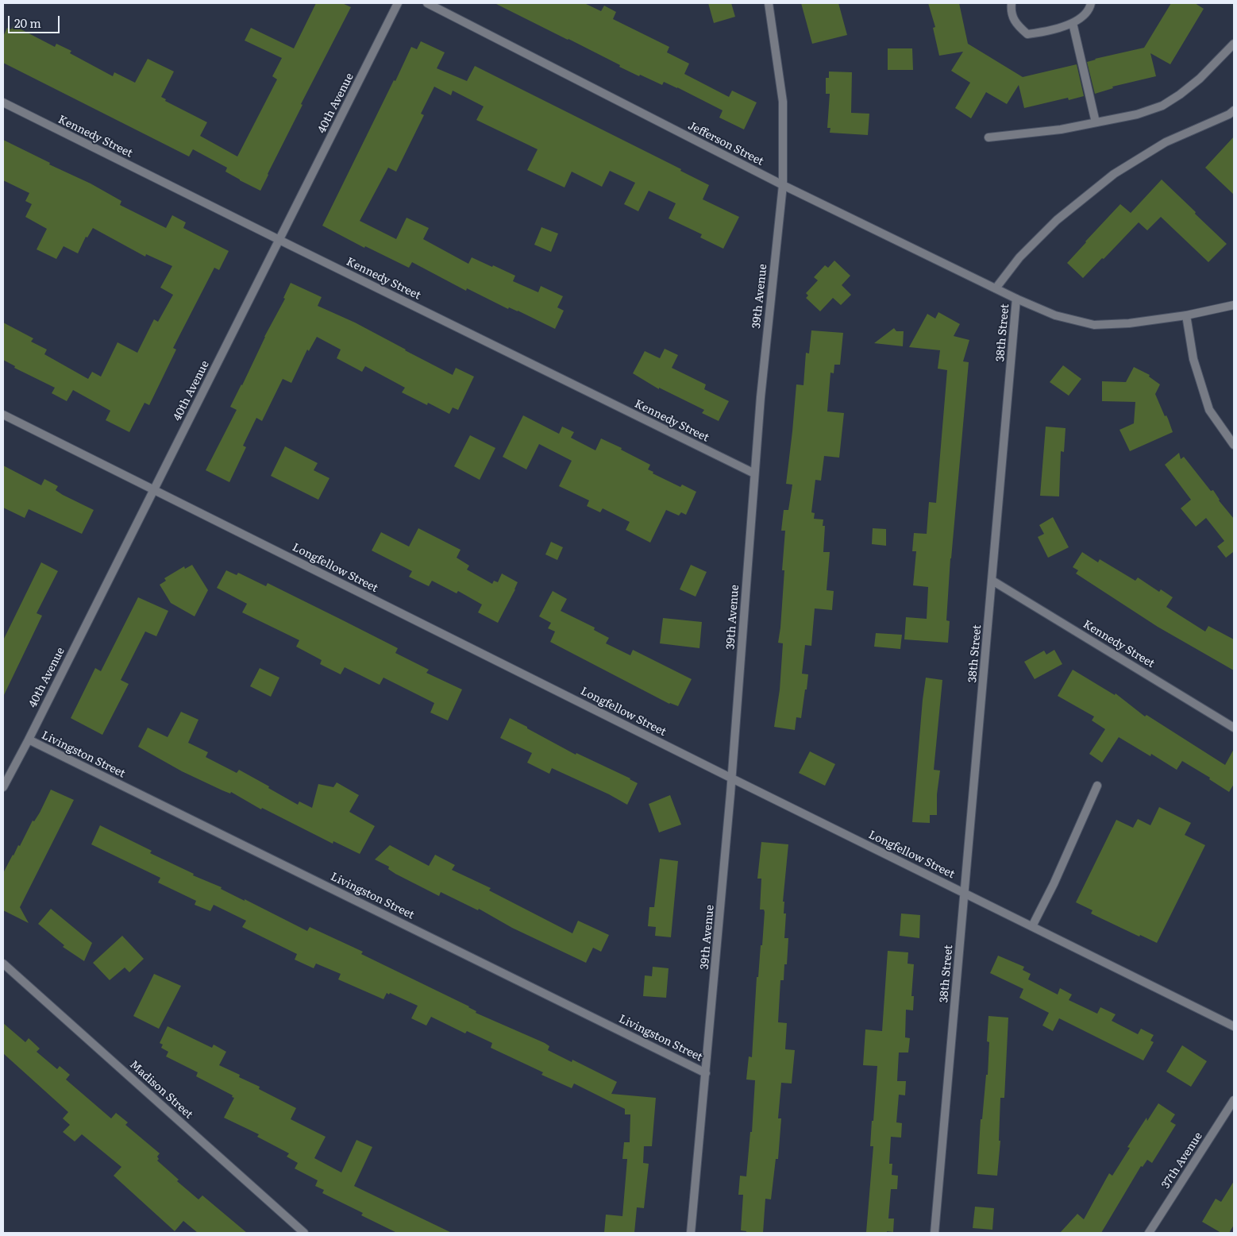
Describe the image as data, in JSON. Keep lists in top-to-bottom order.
{
  "streets": {
    "street": [
      "40th Avenue",
      "Kennedy Street",
      "Jefferson Street",
      "39th Avenue",
      "38th Street",
      "Longfellow Street",
      "Livingston Street",
      "Madison Street",
      "37th Avenue"
    ]
  },
  "crossings": [
    ["40th Avenue", "Kennedy Street"],
    ["40th Avenue", "Longfellow Street"],
    ["40th Avenue", "Livingston Street"],
    ["Kennedy Street", "39th Avenue"],
    ["Kennedy Street", "38th Street"],
    ["Jefferson Street", "39th Avenue"],
    ["Jefferson Street", "38th Street"],
    ["39th Avenue", "Longfellow Street"],
    ["39th Avenue", "Livingston Street"],
    ["38th Street", "Longfellow Street"]
  ],
  "scale_bar": "20 m"
}
